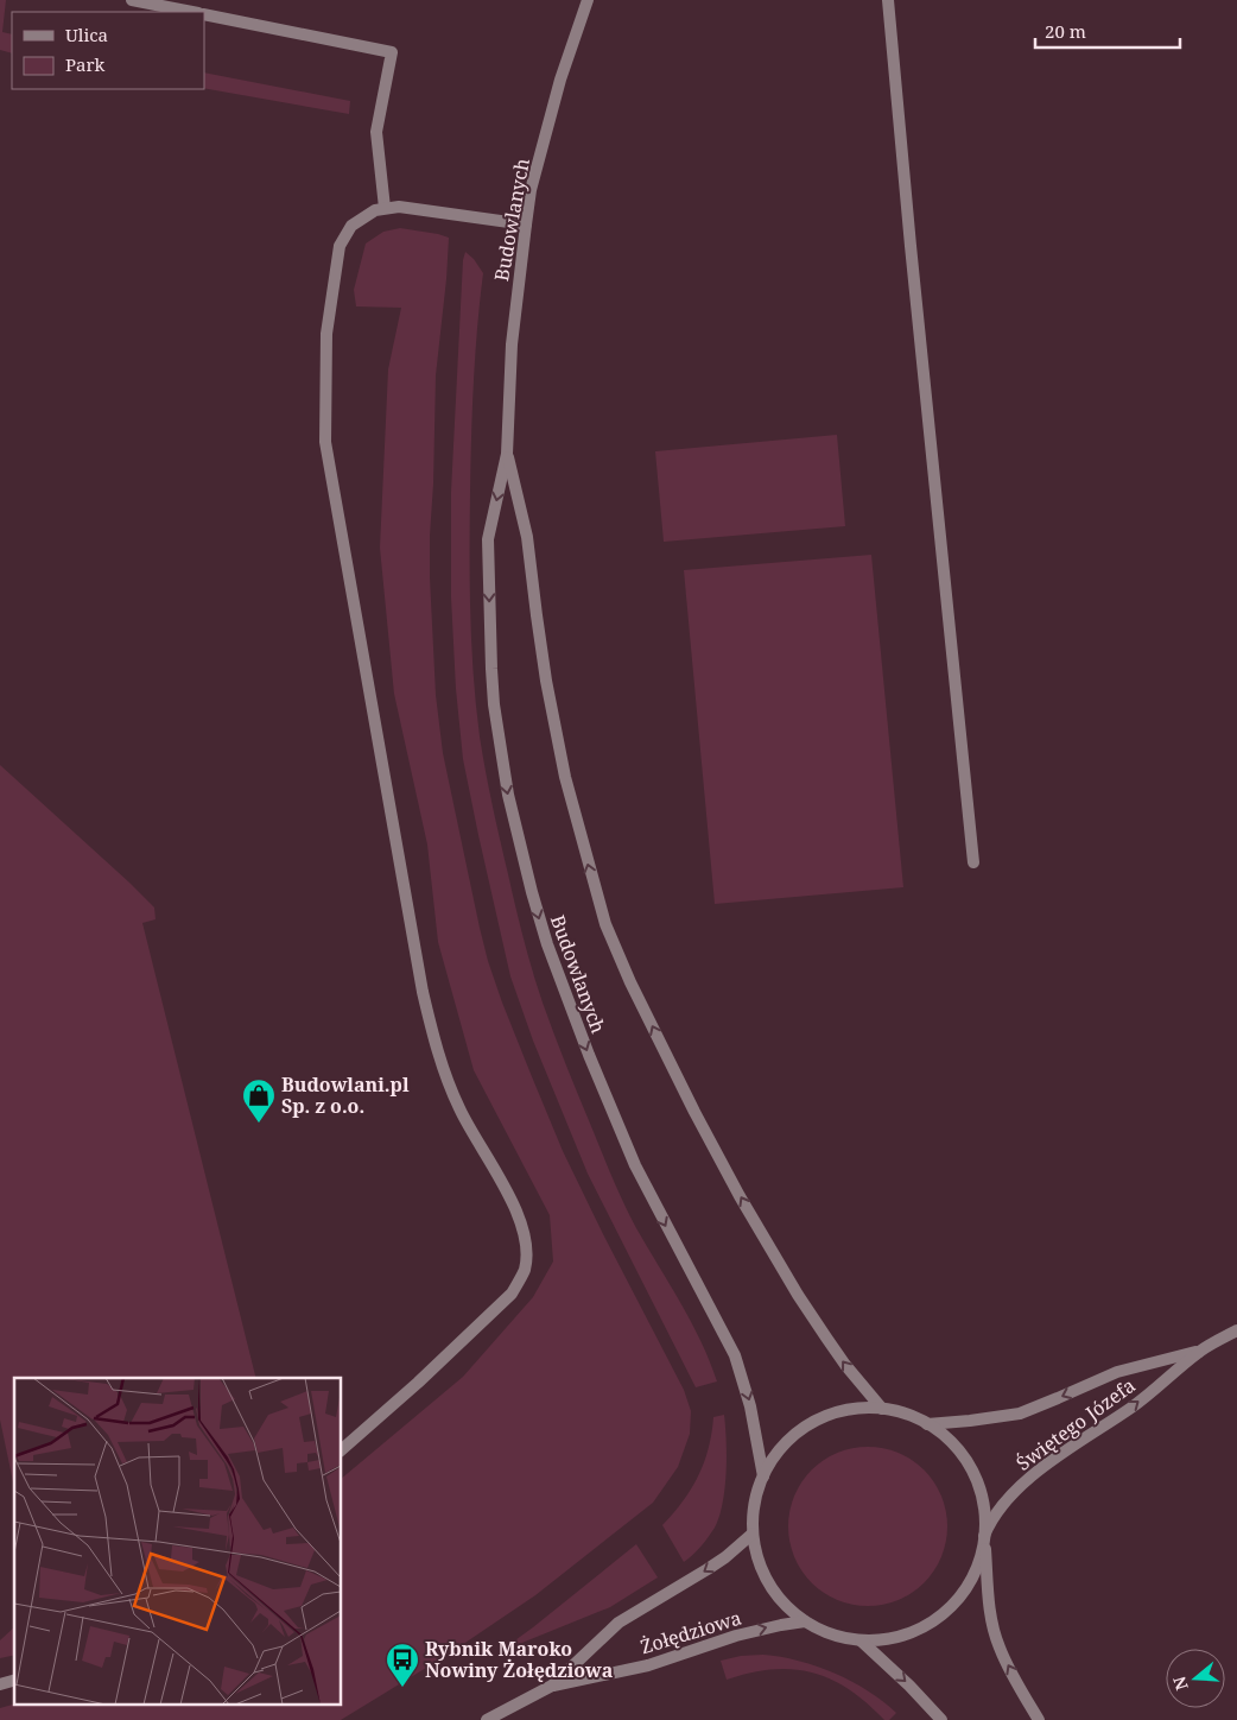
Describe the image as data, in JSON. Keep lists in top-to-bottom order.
{
  "streets": {
    "street": ["Budowlanych", "Świętego Józefa", "Żołędziowa"]
  },
  "places": {
    "shop": ["Budowlani.pl Sp. z o.o."],
    "bus stop": ["Rybnik Maroko Nowiny Żołędziowa"]
  },
  "legend": ["Ulica", "Park"],
  "scale_bar": "20 m",
  "north": "left"
}
